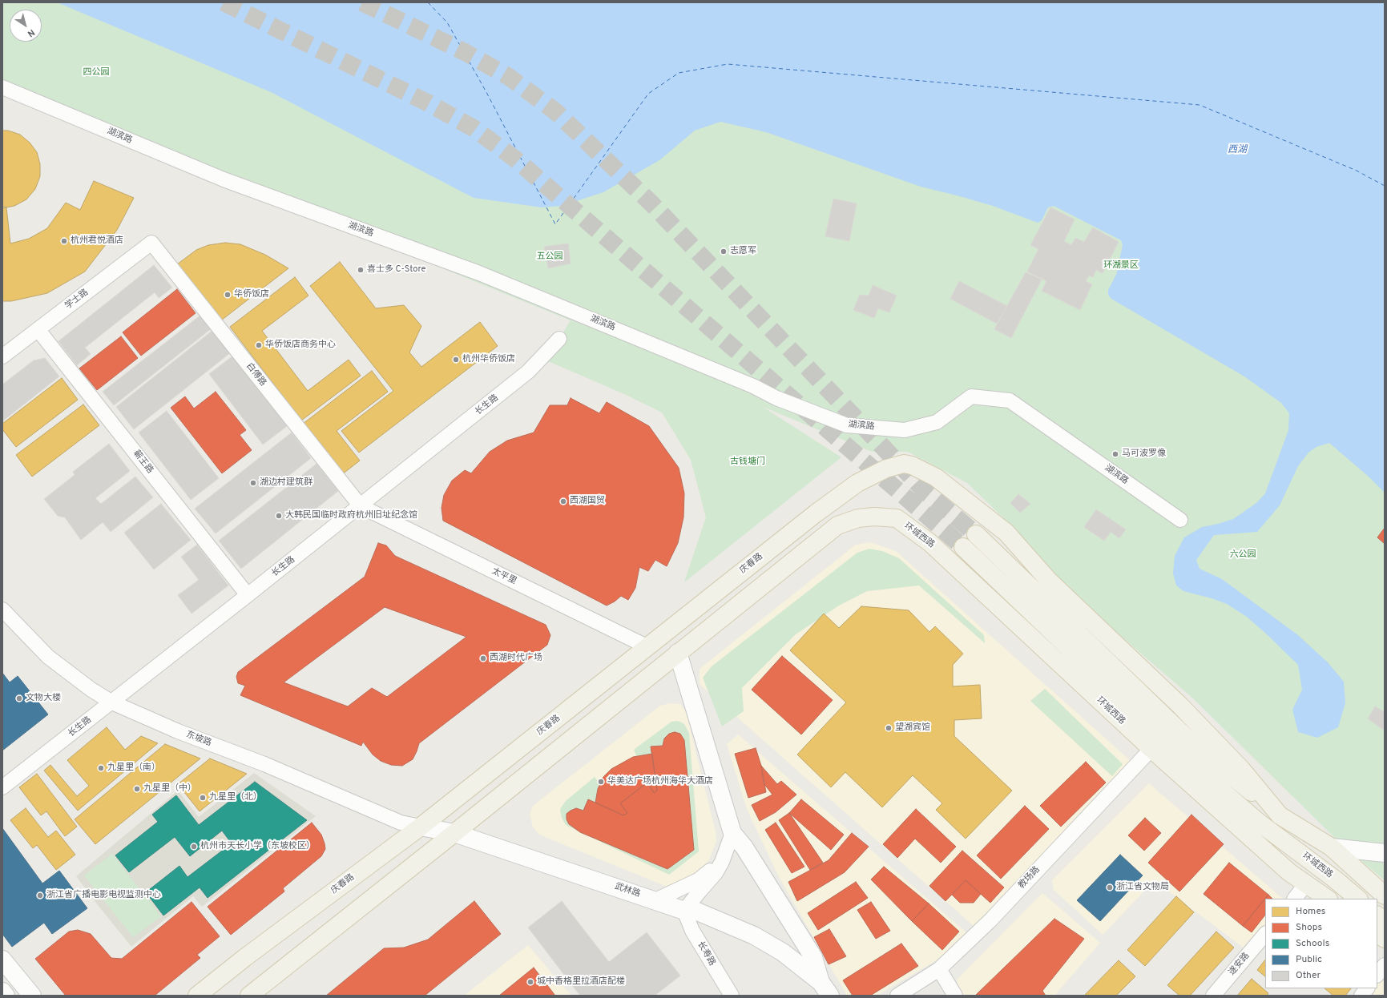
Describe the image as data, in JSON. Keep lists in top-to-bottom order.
{
  "streets": {
    "main road": ["环城西路", "庆春路"],
    "street": [
      "湖滨路",
      "学士路",
      "白傅路",
      "长生路",
      "蕲王路",
      "太平里",
      "东坡路",
      "教场路",
      "武林路",
      "长寿路",
      "遂安路"
    ]
  },
  "crossings": [
    ["学士路", "白傅路"],
    ["学士路", "蕲王路"],
    ["白傅路", "长生路"],
    ["白傅路", "太平里"],
    ["长生路", "蕲王路"],
    ["长生路", "太平里"],
    ["长生路", "东坡路"],
    ["环城西路", "教场路"],
    ["环城西路", "武林路"],
    ["庆春路", "太平里"],
    ["庆春路", "东坡路"],
    ["庆春路", "武林路"],
    ["东坡路", "武林路"],
    ["武林路", "长寿路"]
  ],
  "water": ["西湖"],
  "parks": [
    "四公园",
    "五公园",
    "环湖景区",
    "古钱塘门",
    "六公园"
  ],
  "places": [
    "杭州君悦酒店",
    "志愿军",
    "喜士多 C-Store",
    "华侨饭店",
    "华侨饭店商务中心",
    "杭州华侨饭店",
    "马可波罗像",
    "湖边村建筑群",
    "西湖国贸",
    "大韩民国临时政府杭州旧址纪念馆",
    "西湖时代广场",
    "文物大楼",
    "望湖宾馆",
    "九星里（南）",
    "华美达广场杭州海华大酒店",
    "九星里（中）",
    "九星里（北）",
    "杭州市天长小学（东坡校区）",
    "浙江省文物局",
    "浙江省广播电影电视监测中心",
    "城中香格里拉酒店配楼"
  ],
  "legend": [
    "Homes",
    "Shops",
    "Schools",
    "Public",
    "Other"
  ],
  "north": "bottom right"
}
